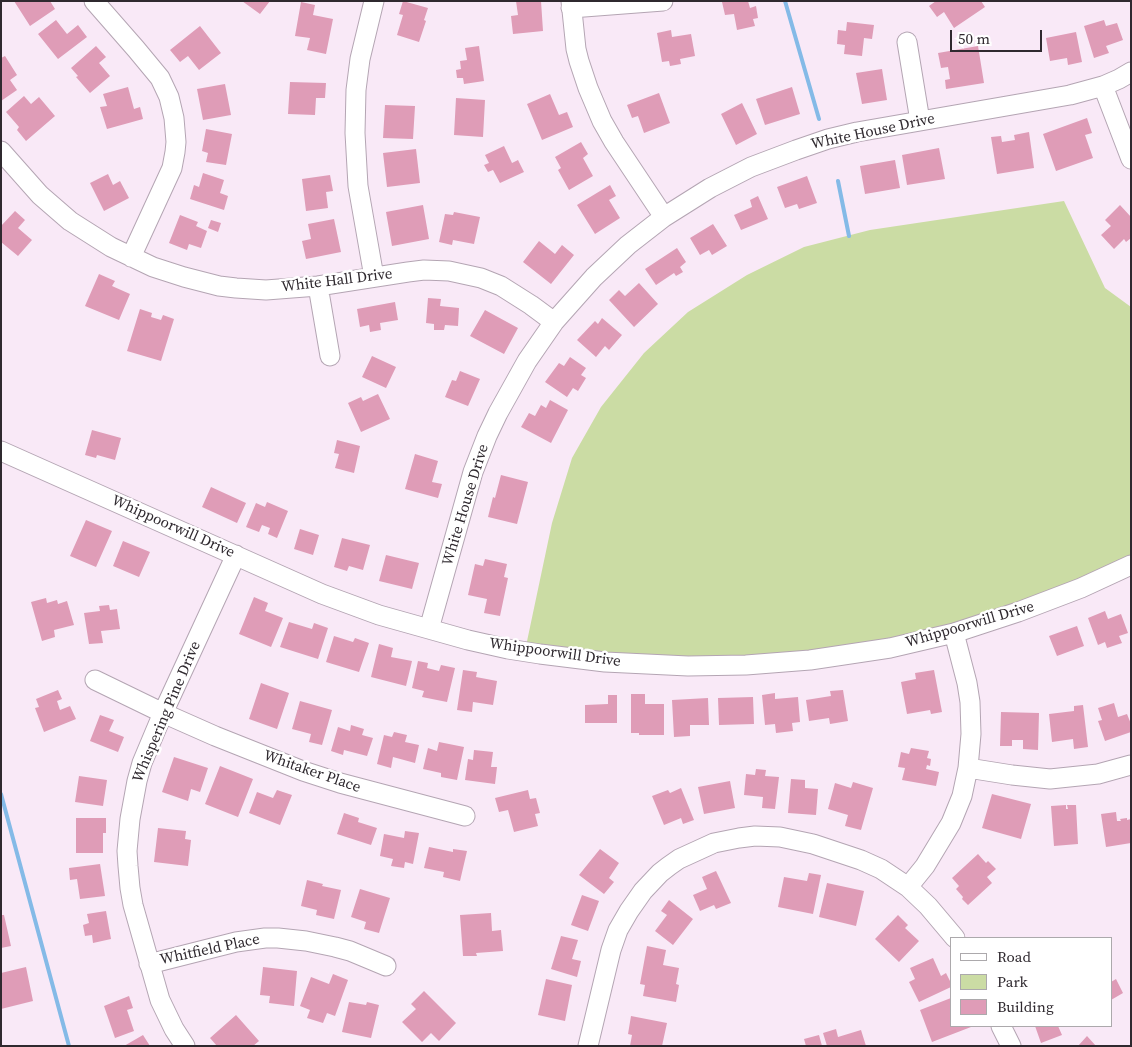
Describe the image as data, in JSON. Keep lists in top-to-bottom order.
{
  "streets": {
    "street": [
      "White House Drive",
      "White Hall Drive",
      "Whippoorwill Drive",
      "Whispering Pine Drive",
      "Whitaker Place",
      "Whitfield Place"
    ]
  },
  "crossings": [
    ["White House Drive", "White Hall Drive"],
    ["White House Drive", "Whippoorwill Drive"],
    ["Whippoorwill Drive", "Whispering Pine Drive"],
    ["Whispering Pine Drive", "Whitaker Place"],
    ["Whispering Pine Drive", "Whitfield Place"]
  ],
  "legend": ["Road", "Park", "Building"],
  "scale_bar": "50 m"
}
